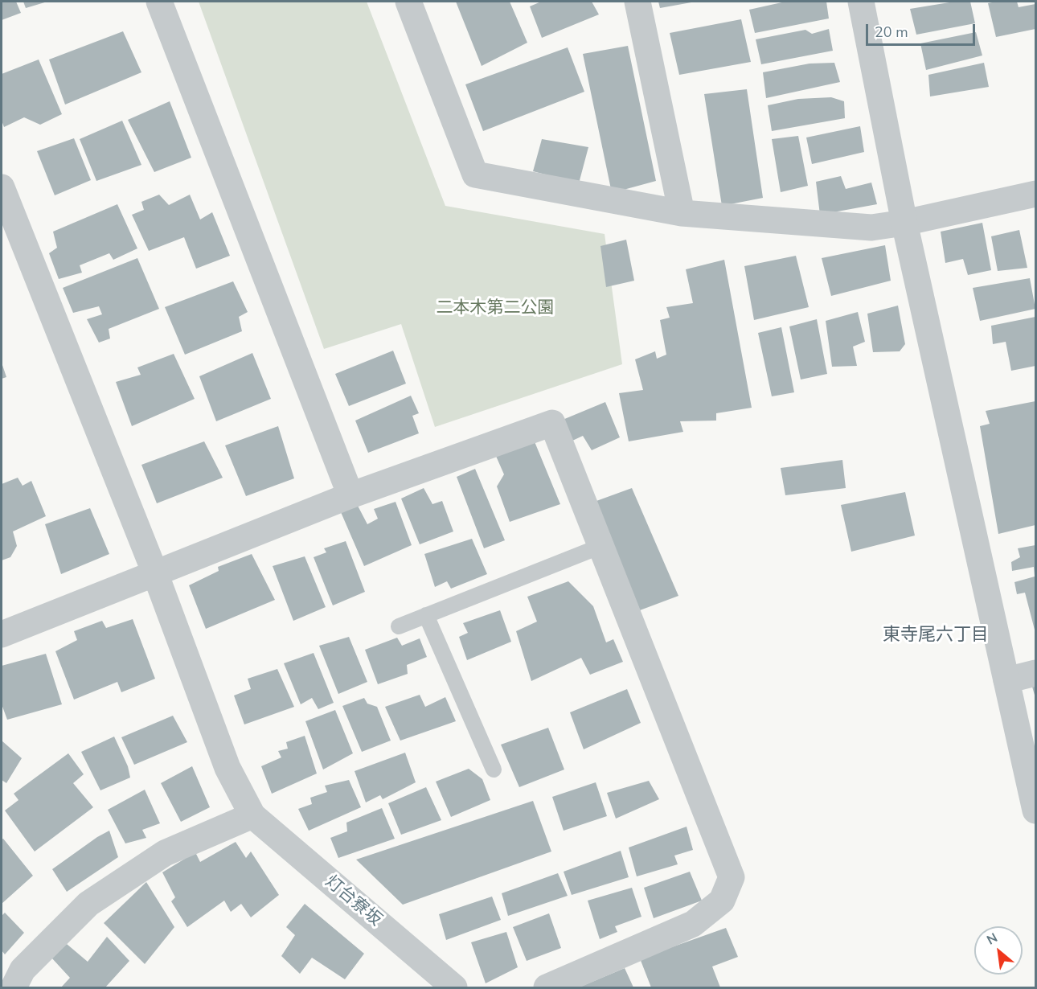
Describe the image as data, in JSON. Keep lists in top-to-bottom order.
{
  "streets": {
    "street": ["灯台寮坂"]
  },
  "districts": ["東寺尾六丁目"],
  "parks": ["二本木第二公園"],
  "scale_bar": "20 m",
  "north": "top left"
}
